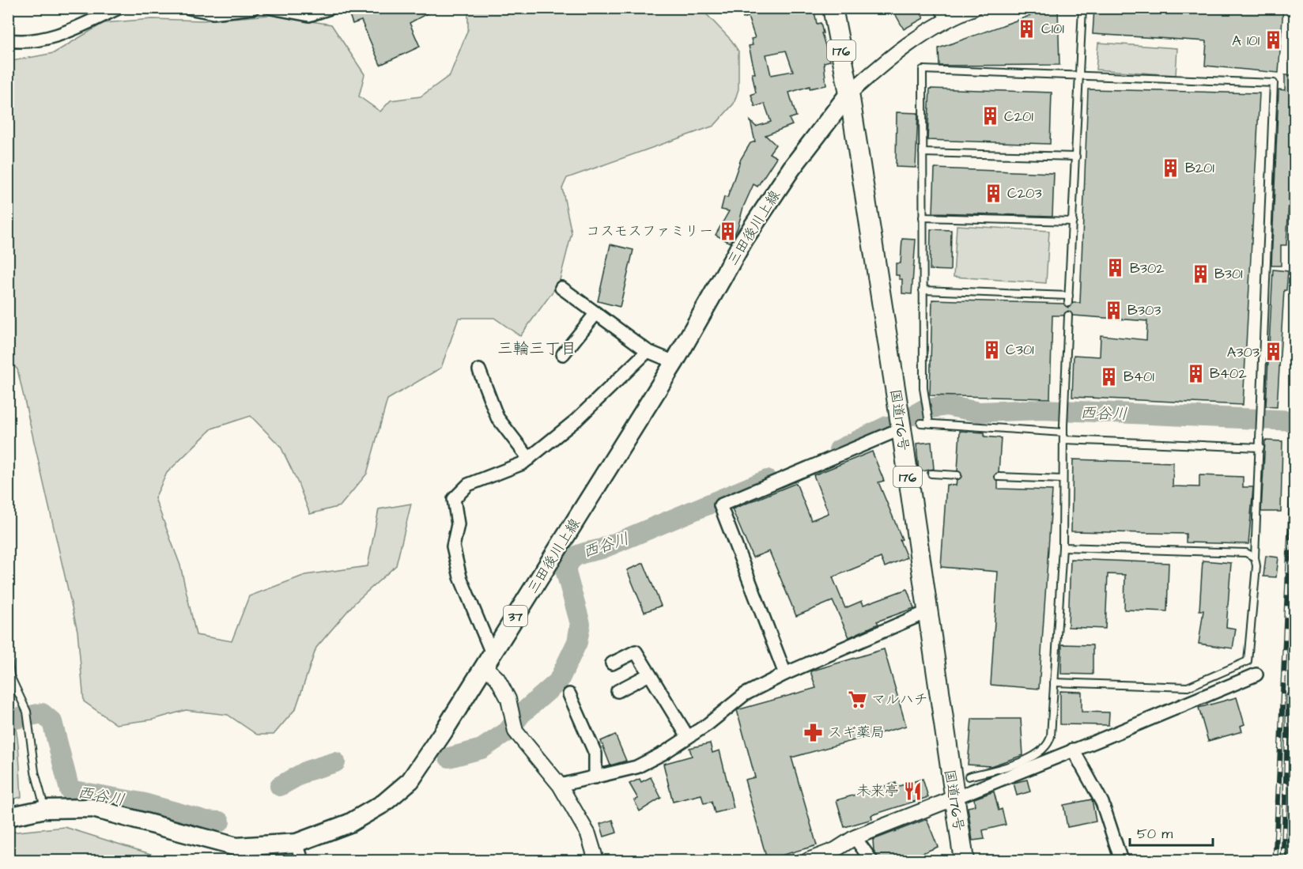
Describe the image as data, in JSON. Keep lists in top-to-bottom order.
{
  "streets": {
    "highway": ["176", "国道176号"],
    "main road": ["三田後川上線", "37"]
  },
  "crossings": [
    ["三田後川上線", "国道176号"]
  ],
  "districts": ["三輪三丁目"],
  "water": ["西谷川"],
  "places": {
    "building": [
      "C101",
      "A 101",
      "C201",
      "B201",
      "C203",
      "コスモスファミリー",
      "B302",
      "B301",
      "B303",
      "C301",
      "A303",
      "B402",
      "B401"
    ],
    "supermarket": ["マルハチ"],
    "pharmacy": ["スギ薬局"],
    "restaurant": ["未来亭"]
  },
  "scale_bar": "50 m"
}
